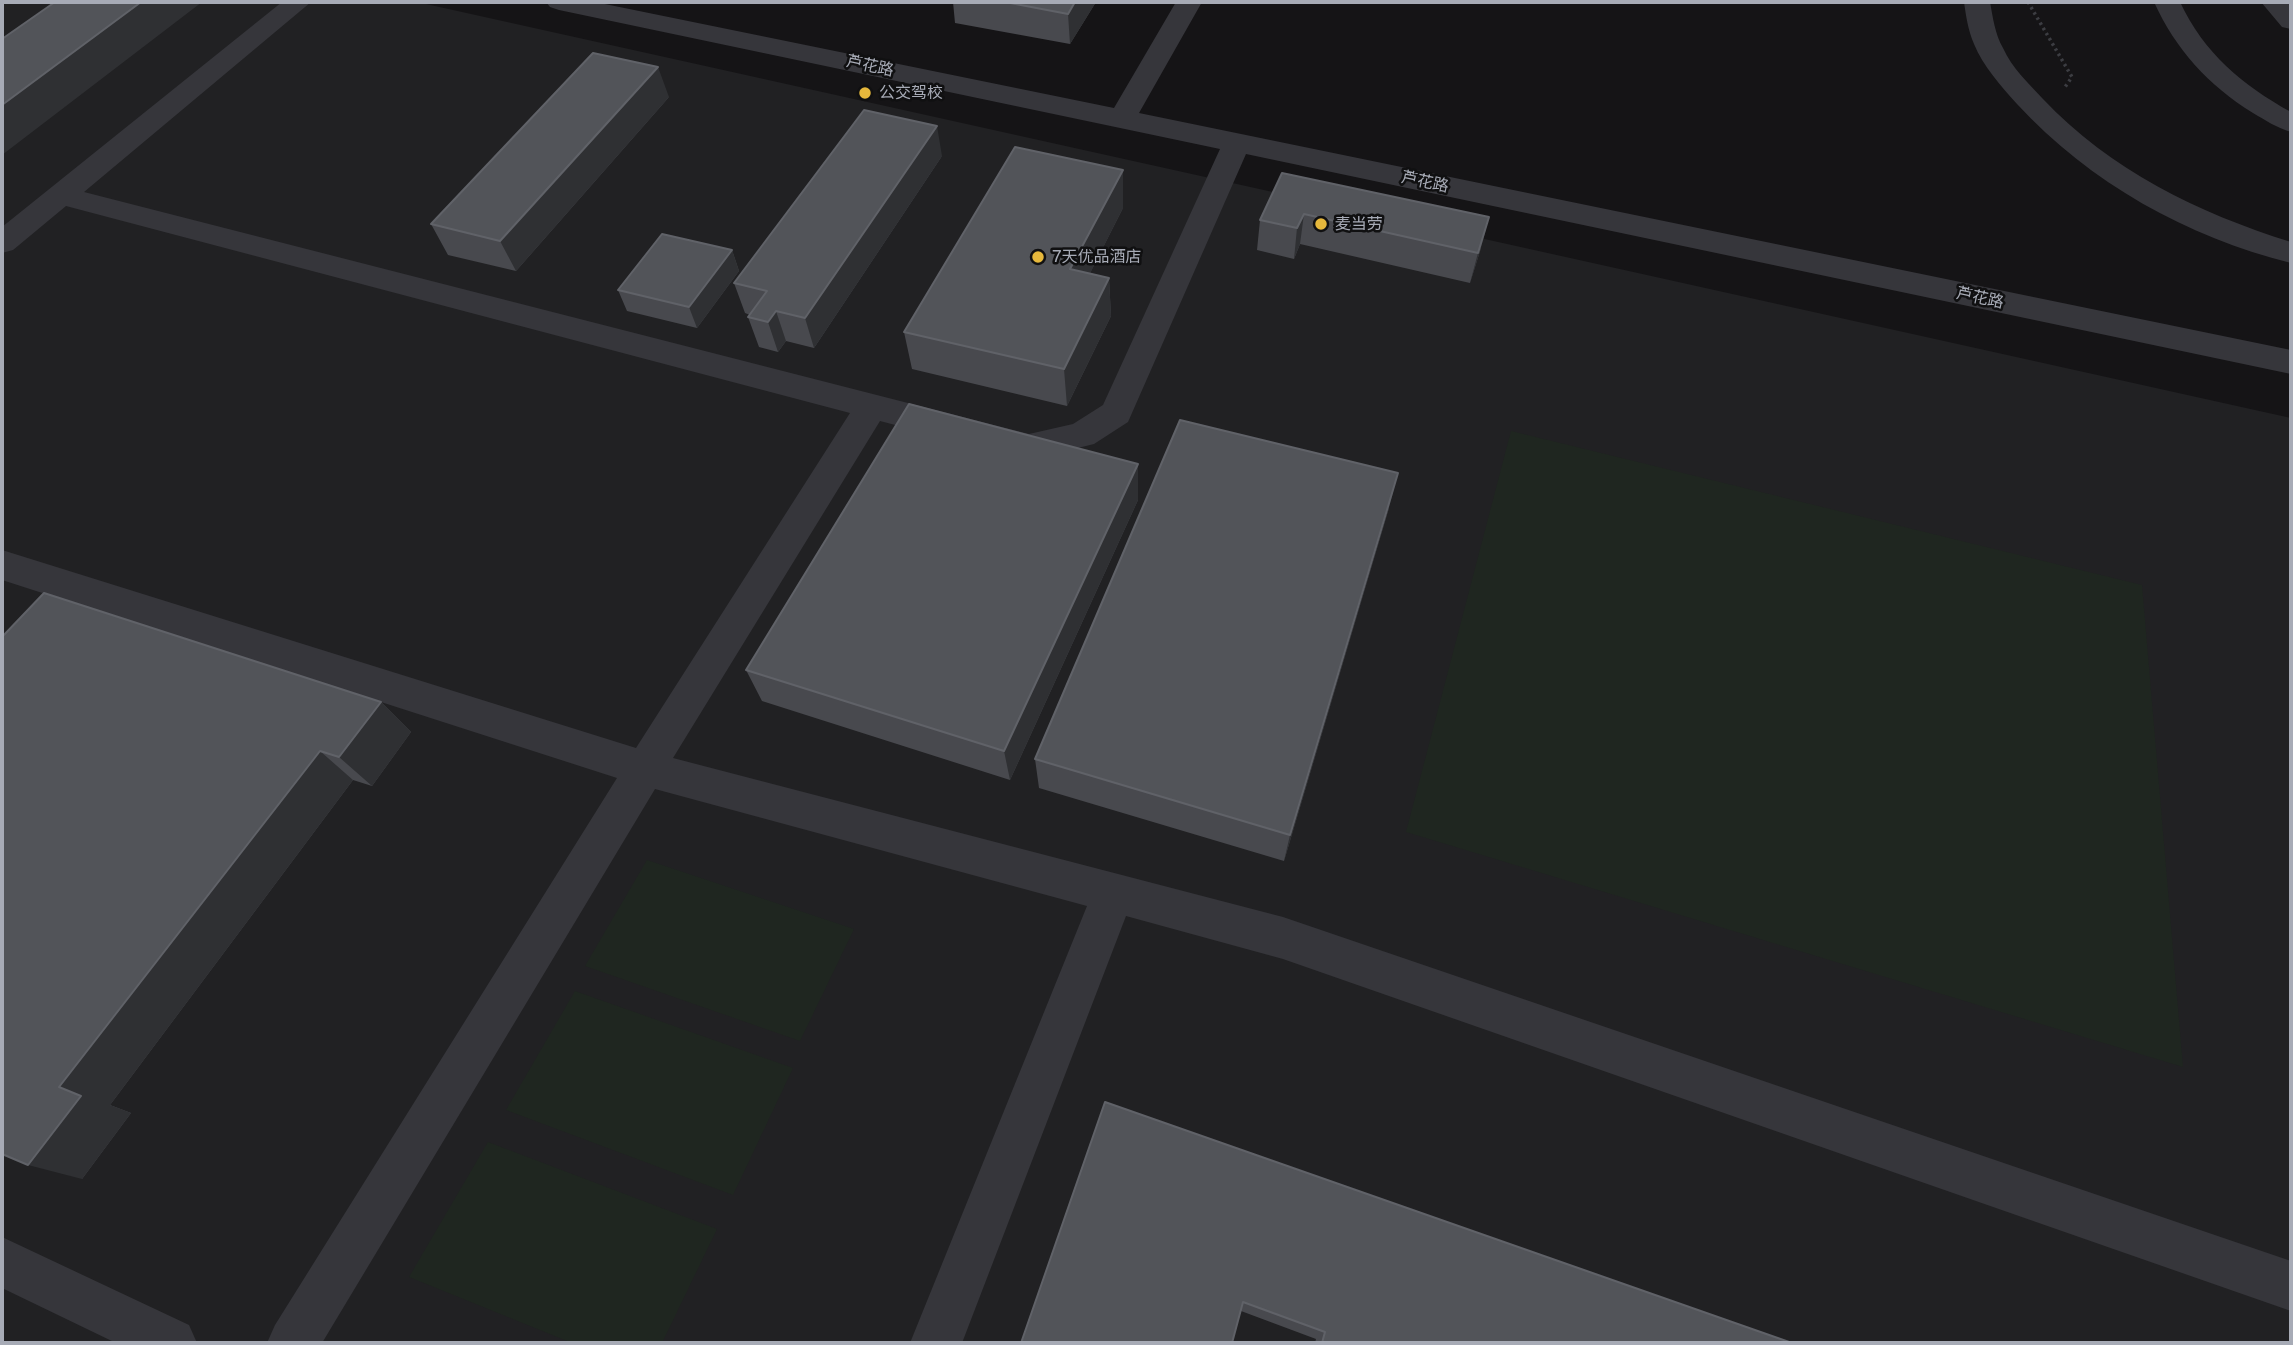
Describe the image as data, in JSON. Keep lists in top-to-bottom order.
{
  "streets": {
    "street": ["芦花路"]
  },
  "places": ["公交驾校", "麦当劳", "7天优品酒店"]
}
